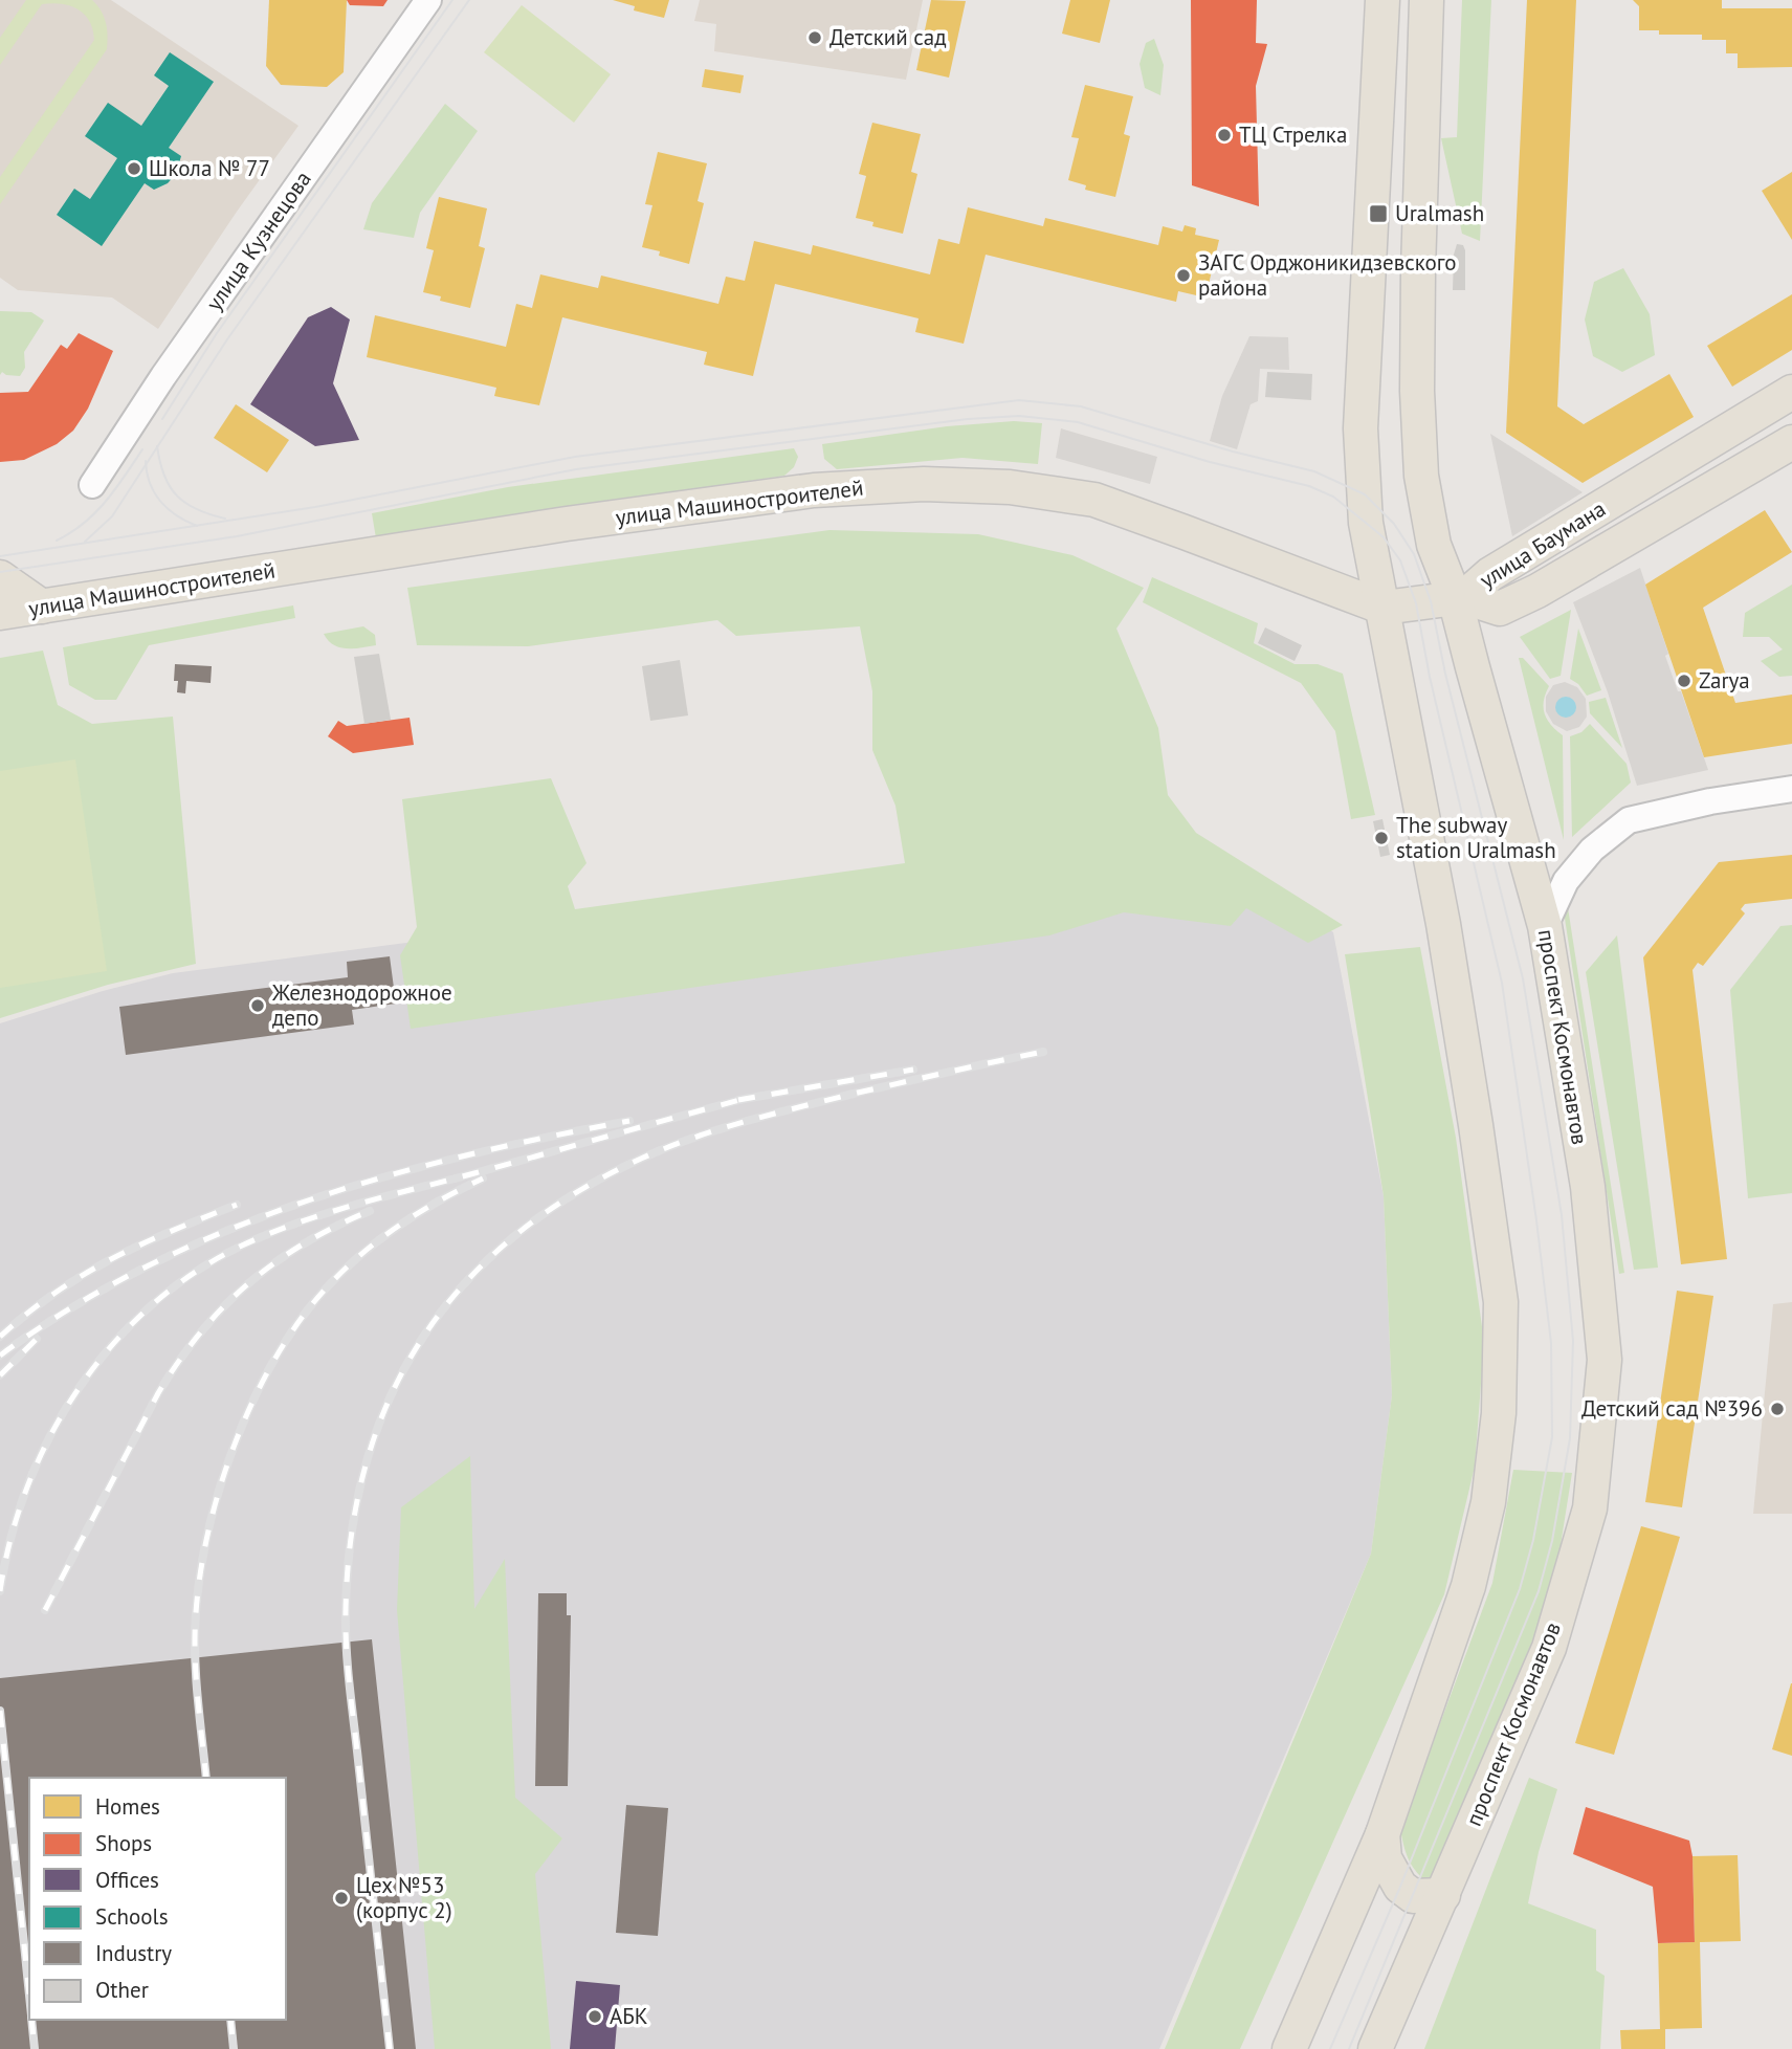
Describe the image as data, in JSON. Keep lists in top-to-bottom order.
{
  "streets": {
    "main road": ["улица Машиностроителей", "улица Баумана", "проспект Космонавтов"],
    "street": ["улица Кузнецова"]
  },
  "crossings": [
    ["улица Машиностроителей", "улица Баумана"],
    ["улица Машиностроителей", "проспект Космонавтов"],
    ["улица Баумана", "проспект Космонавтов"]
  ],
  "places": {
    "other": [
      "Детский сад",
      "ТЦ Стрелка",
      "Школа № 77",
      "ЗАГС Орджоникидзевского района",
      "Zarya",
      "The subway station Uralmash",
      "Железнодорожное депо",
      "Детский сад №396",
      "Цех №53 (корпус 2)",
      "АБК"
    ],
    "transit": ["Uralmash"]
  },
  "legend": [
    "Homes",
    "Shops",
    "Offices",
    "Schools",
    "Industry",
    "Other"
  ]
}
